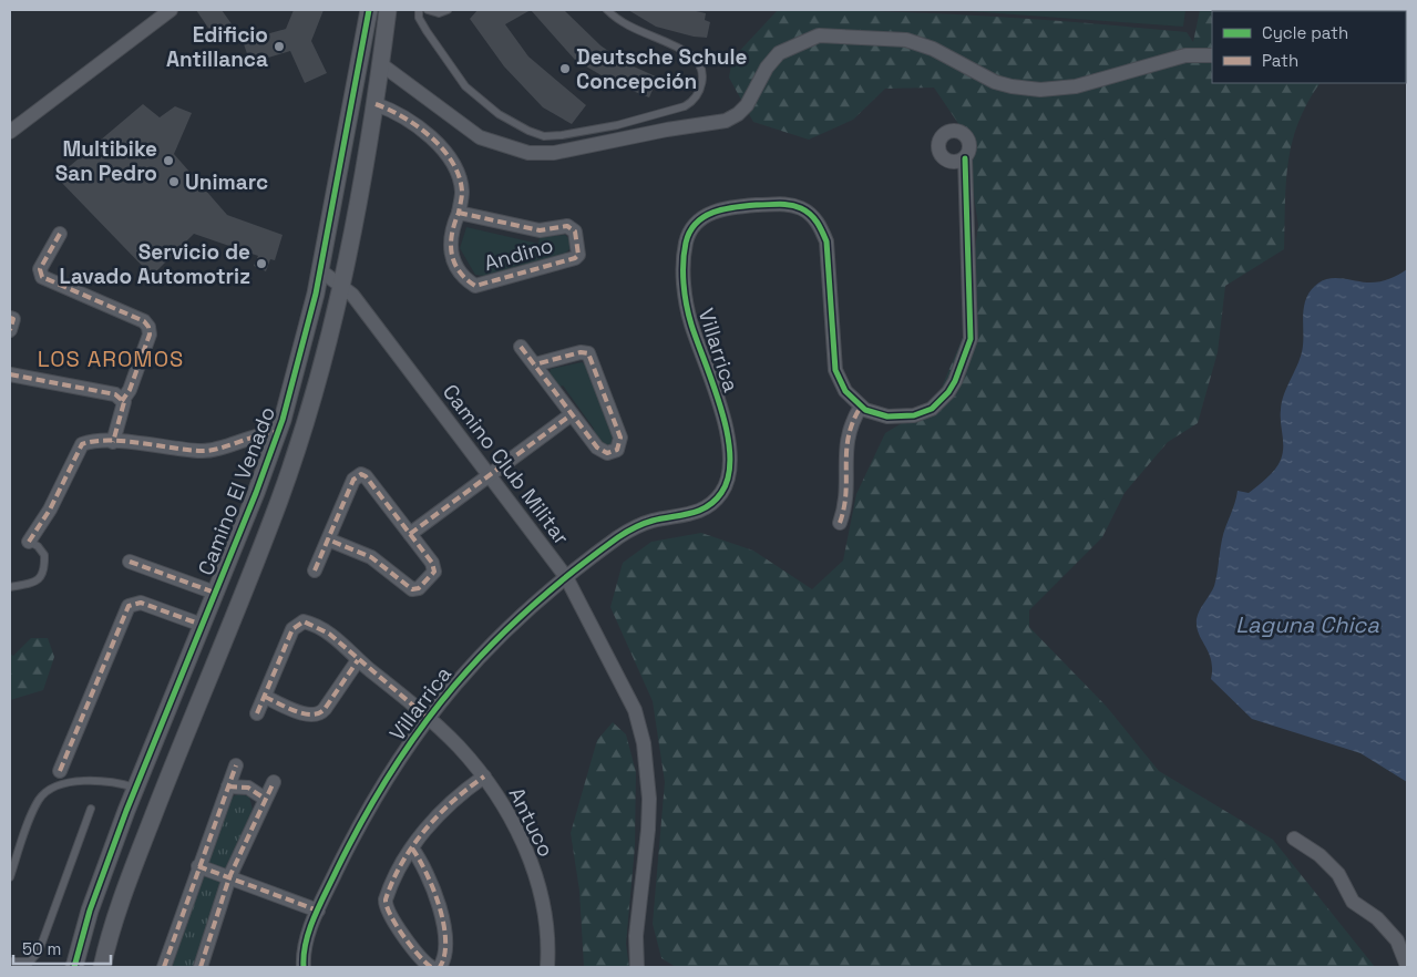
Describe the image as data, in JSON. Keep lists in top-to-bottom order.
{
  "streets": {
    "street": [
      "Andino",
      "Villarrica",
      "Camino Club Militar",
      "Camino El Venado",
      "Antuco"
    ]
  },
  "crossings": [
    ["Andino", "Camino El Venado"],
    ["Villarrica", "Camino Club Militar"],
    ["Villarrica", "Antuco"],
    ["Camino Club Militar", "Camino El Venado"]
  ],
  "districts": ["LOS AROMOS"],
  "water": ["Laguna Chica"],
  "places": [
    "Edificio Antillanca",
    "Deutsche Schule Concepción",
    "Multibike San Pedro",
    "Unimarc",
    "Servicio de Lavado Automotriz"
  ],
  "legend": ["Cycle path", "Path"],
  "scale_bar": "50 m"
}
